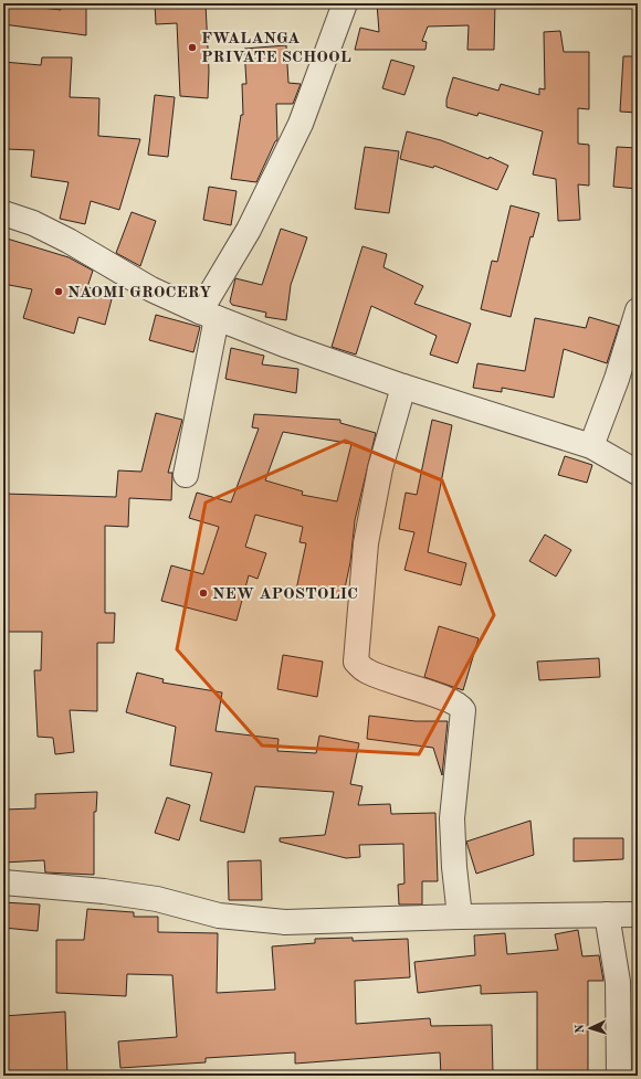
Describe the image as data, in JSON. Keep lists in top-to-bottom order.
{
  "places": ["FWALANGA PRIVATE SCHOOL", "NAOMI GROCERY", "NEW APOSTOLIC"],
  "north": "left"
}
